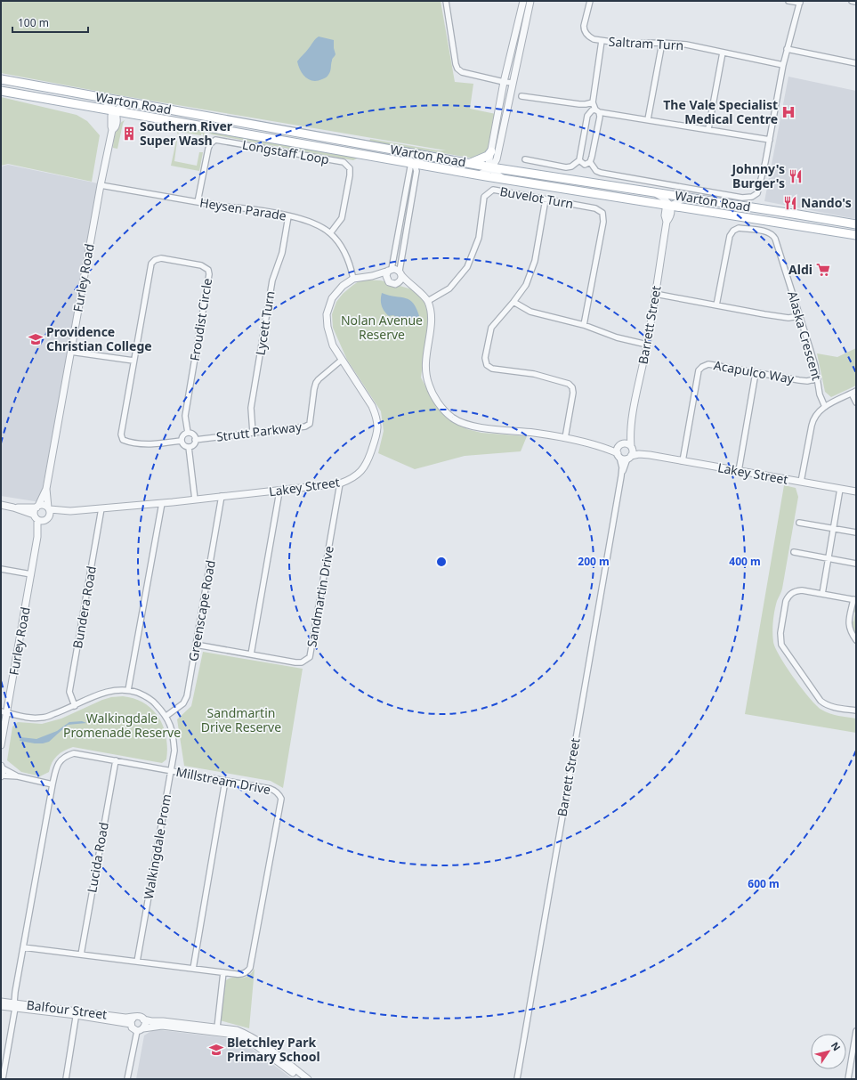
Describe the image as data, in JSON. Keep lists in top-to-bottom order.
{
  "streets": {
    "main road": ["Warton Road"],
    "street": [
      "Saltram Turn",
      "Longstaff Loop",
      "Buvelot Turn",
      "Heysen Parade",
      "Furley Road",
      "Froudist Circle",
      "Lycett Turn",
      "Barrett Street",
      "Alaska Crescent",
      "Acapulco Way",
      "Strutt Parkway",
      "Lakey Street",
      "Sandmartin Drive",
      "Bundera Road",
      "Greenscape Road",
      "Millstream Drive",
      "Walkingdale Prom",
      "Lucida Road",
      "Balfour Street"
    ]
  },
  "crossings": [
    ["Warton Road", "Furley Road"],
    ["Warton Road", "Barrett Street"],
    ["Longstaff Loop", "Heysen Parade"],
    ["Buvelot Turn", "Lakey Street"],
    ["Heysen Parade", "Furley Road"],
    ["Heysen Parade", "Lycett Turn"],
    ["Heysen Parade", "Lakey Street"],
    ["Furley Road", "Lakey Street"],
    ["Furley Road", "Walkingdale Prom"],
    ["Froudist Circle", "Strutt Parkway"],
    ["Lycett Turn", "Strutt Parkway"],
    ["Barrett Street", "Lakey Street"],
    ["Alaska Crescent", "Acapulco Way"],
    ["Acapulco Way", "Lakey Street"],
    ["Strutt Parkway", "Lakey Street"],
    ["Lakey Street", "Sandmartin Drive"],
    ["Lakey Street", "Bundera Road"],
    ["Lakey Street", "Greenscape Road"],
    ["Sandmartin Drive", "Greenscape Road"],
    ["Bundera Road", "Walkingdale Prom"],
    ["Greenscape Road", "Walkingdale Prom"],
    ["Millstream Drive", "Walkingdale Prom"],
    ["Millstream Drive", "Lucida Road"],
    ["Millstream Drive", "Balfour Street"]
  ],
  "parks": ["Nolan Avenue Reserve", "Sandmartin Drive Reserve", "Walkingdale Promenade Reserve"],
  "places": {
    "hospital": ["The Vale Specialist Medical Centre"],
    "building": ["Southern River Super Wash"],
    "restaurant": ["Johnny's Burger's", "Nando's"],
    "supermarket": ["Aldi"],
    "school or university": ["Providence Christian College", "Bletchley Park Primary School"]
  },
  "scale_bar": "100 m",
  "north": "top right",
  "rings": ["200 m", "400 m", "600 m"]
}
